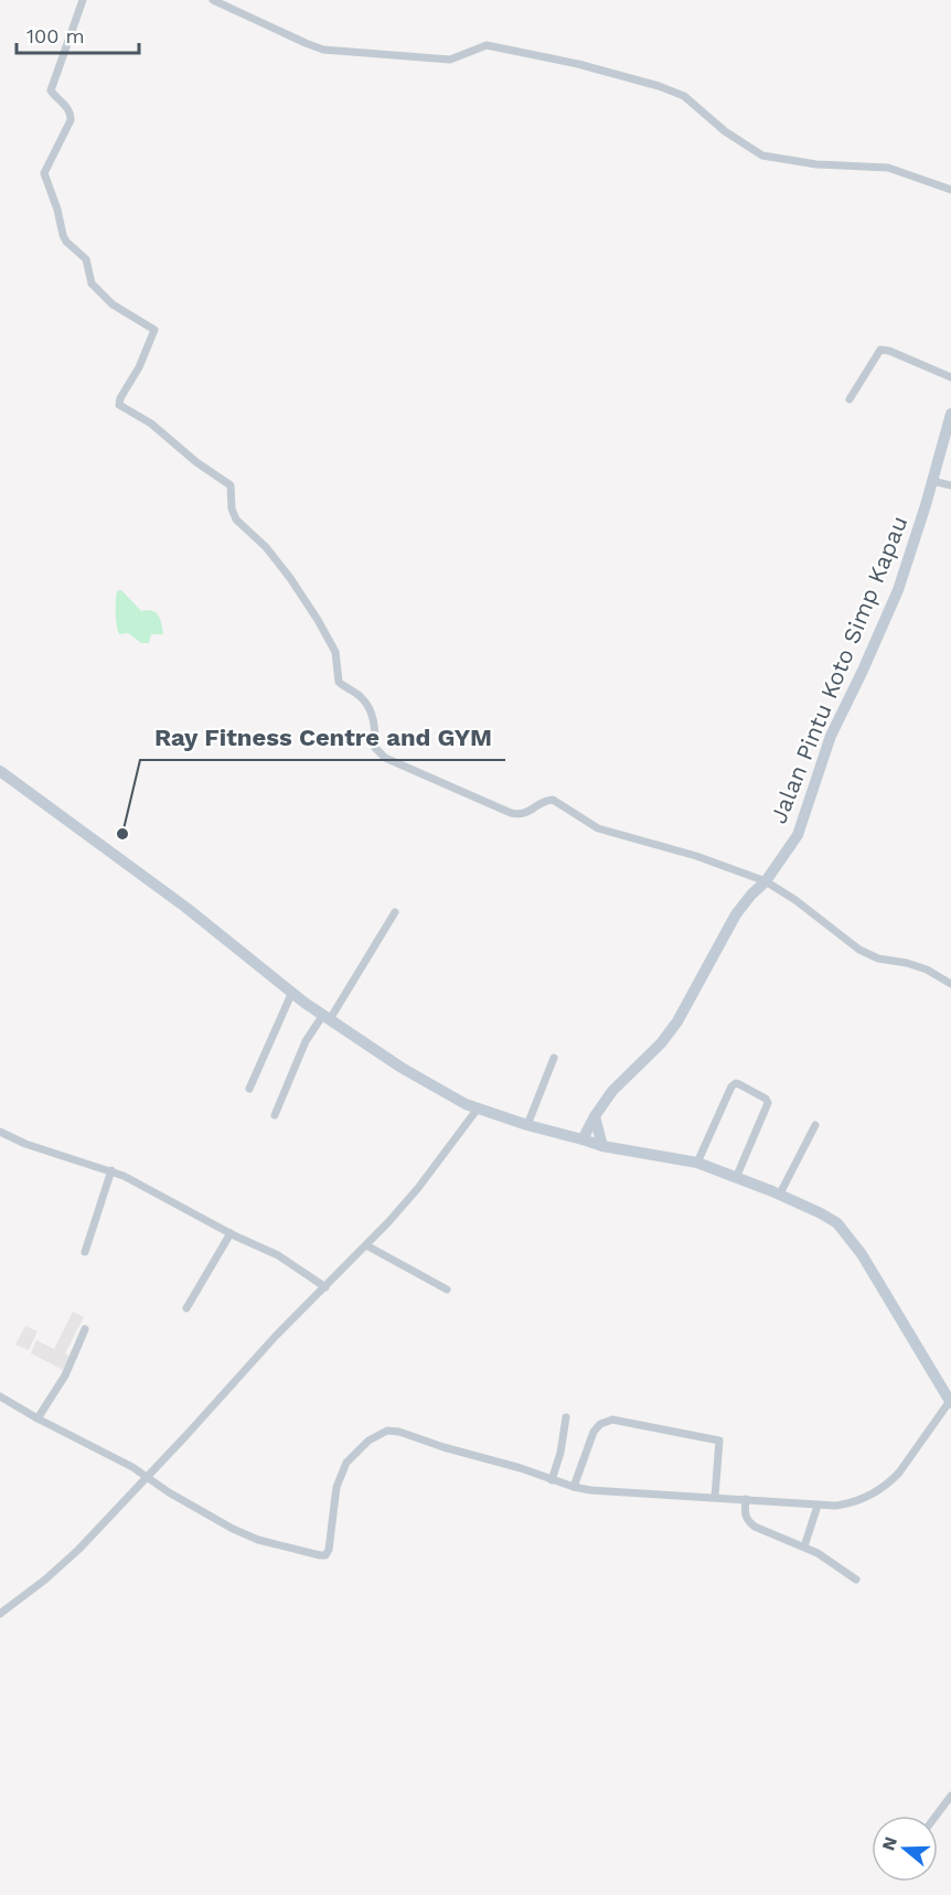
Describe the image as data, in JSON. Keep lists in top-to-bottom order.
{
  "streets": {
    "street": ["Jalan Pintu Koto Simp Kapau"]
  },
  "places": ["Ray Fitness Centre and GYM"],
  "scale_bar": "100 m",
  "north": "left"
}
